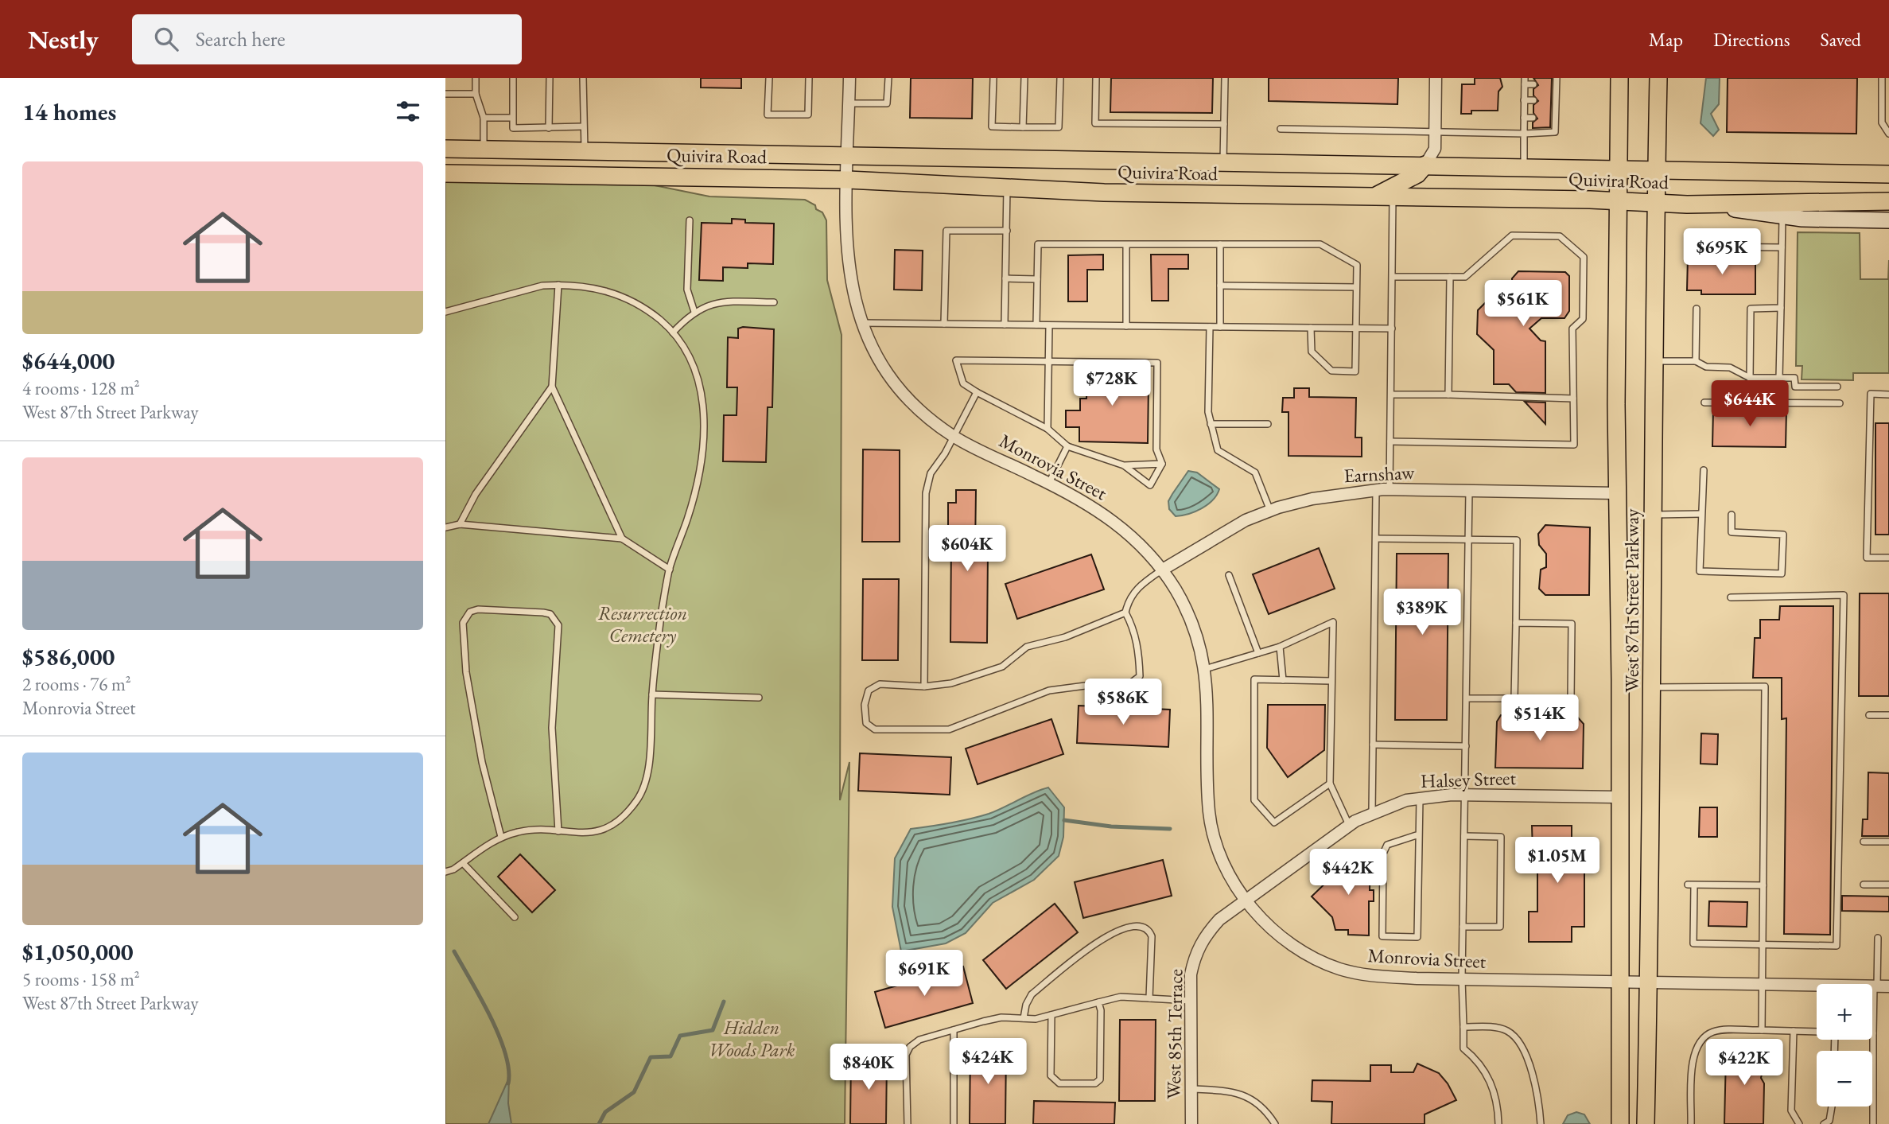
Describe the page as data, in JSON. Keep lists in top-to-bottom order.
{
  "streets": {
    "main road": ["Quivira Road", "West 87th Street Parkway"],
    "street": [
      "Monrovia Street",
      "Earnshaw",
      "Halsey Street",
      "West 85th Terrace"
    ]
  },
  "crossings": [
    ["Quivira Road", "Monrovia Street"],
    ["Quivira Road", "West 87th Street Parkway"],
    ["Monrovia Street", "Earnshaw"],
    ["Monrovia Street", "West 87th Street Parkway"],
    ["Monrovia Street", "Halsey Street"],
    ["Monrovia Street", "West 85th Terrace"],
    ["Earnshaw", "West 87th Street Parkway"],
    ["West 87th Street Parkway", "Halsey Street"],
    ["Halsey Street", "West 85th Terrace"]
  ],
  "parks": ["Resurrection Cemetery", "Hidden Woods Park"],
  "page": {
    "header": "Nestly",
    "search": "Search here",
    "nav": ["Map", "Directions", "Saved"],
    "heading": "14 homes",
    "list": [
      {
        "name": "$644,000",
        "note": "4 rooms · 128 m² · West 87th Street Parkway"
      },
      {
        "name": "$586,000",
        "note": "2 rooms · 76 m² · Monrovia Street"
      },
      {
        "name": "$1,050,000",
        "note": "5 rooms · 158 m² · West 87th Street Parkway"
      }
    ],
    "price": [
      "$695K",
      "$561K",
      "$728K",
      "$644K",
      "$604K",
      "$389K",
      "$586K",
      "$514K",
      "$1.05M",
      "$442K",
      "$691K",
      "$424K",
      "$422K",
      "$840K"
    ],
    "map_buttons": ["+", "−"]
  }
}
